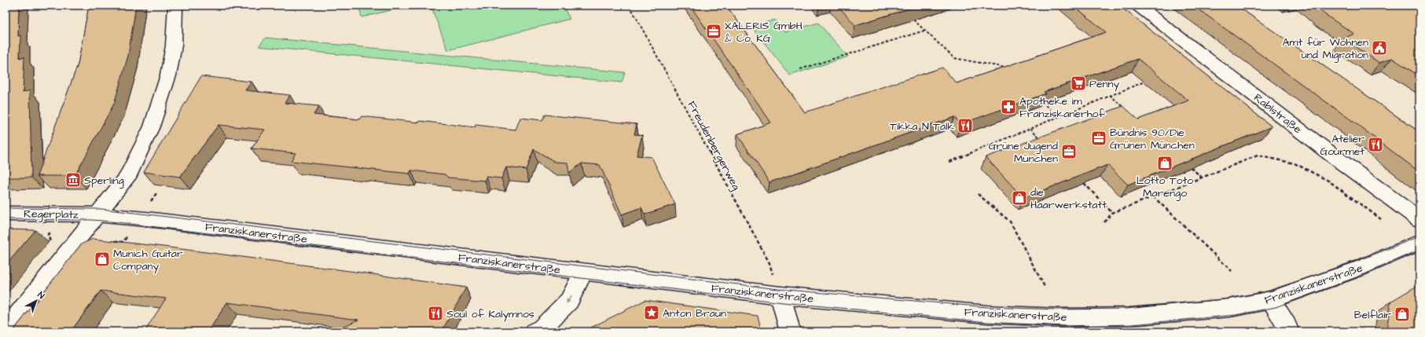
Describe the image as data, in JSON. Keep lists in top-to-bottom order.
{
  "streets": {
    "main road": ["Rablstraße", "Regerplatz", "Franziskanerstraße"],
    "path": ["Freudenbergerweg"]
  },
  "crossings": [
    ["Freudenbergerweg", "Franziskanerstraße"],
    ["Regerplatz", "Franziskanerstraße"]
  ],
  "places": {
    "office": ["XALERIS GmbH & Co. KG", "Bündnis 90/Die Grünen München", "Grüne Jugend München"],
    "public building": ["Amt für Wohnen und Migration"],
    "supermarket": ["Penny"],
    "pharmacy": ["Apotheke im Franziskanerhof"],
    "restaurant": ["Tikka N Talk", "Atelier Gourmet", "Soul of Kalymnos"],
    "shop": [
      "Lotto Toto Marengo",
      "die Haarwerkstatt",
      "Munich Guitar Company",
      "Belflair"
    ],
    "museum": ["Sperling"],
    "place": ["Anton Braun"]
  },
  "north": "top right"
}
